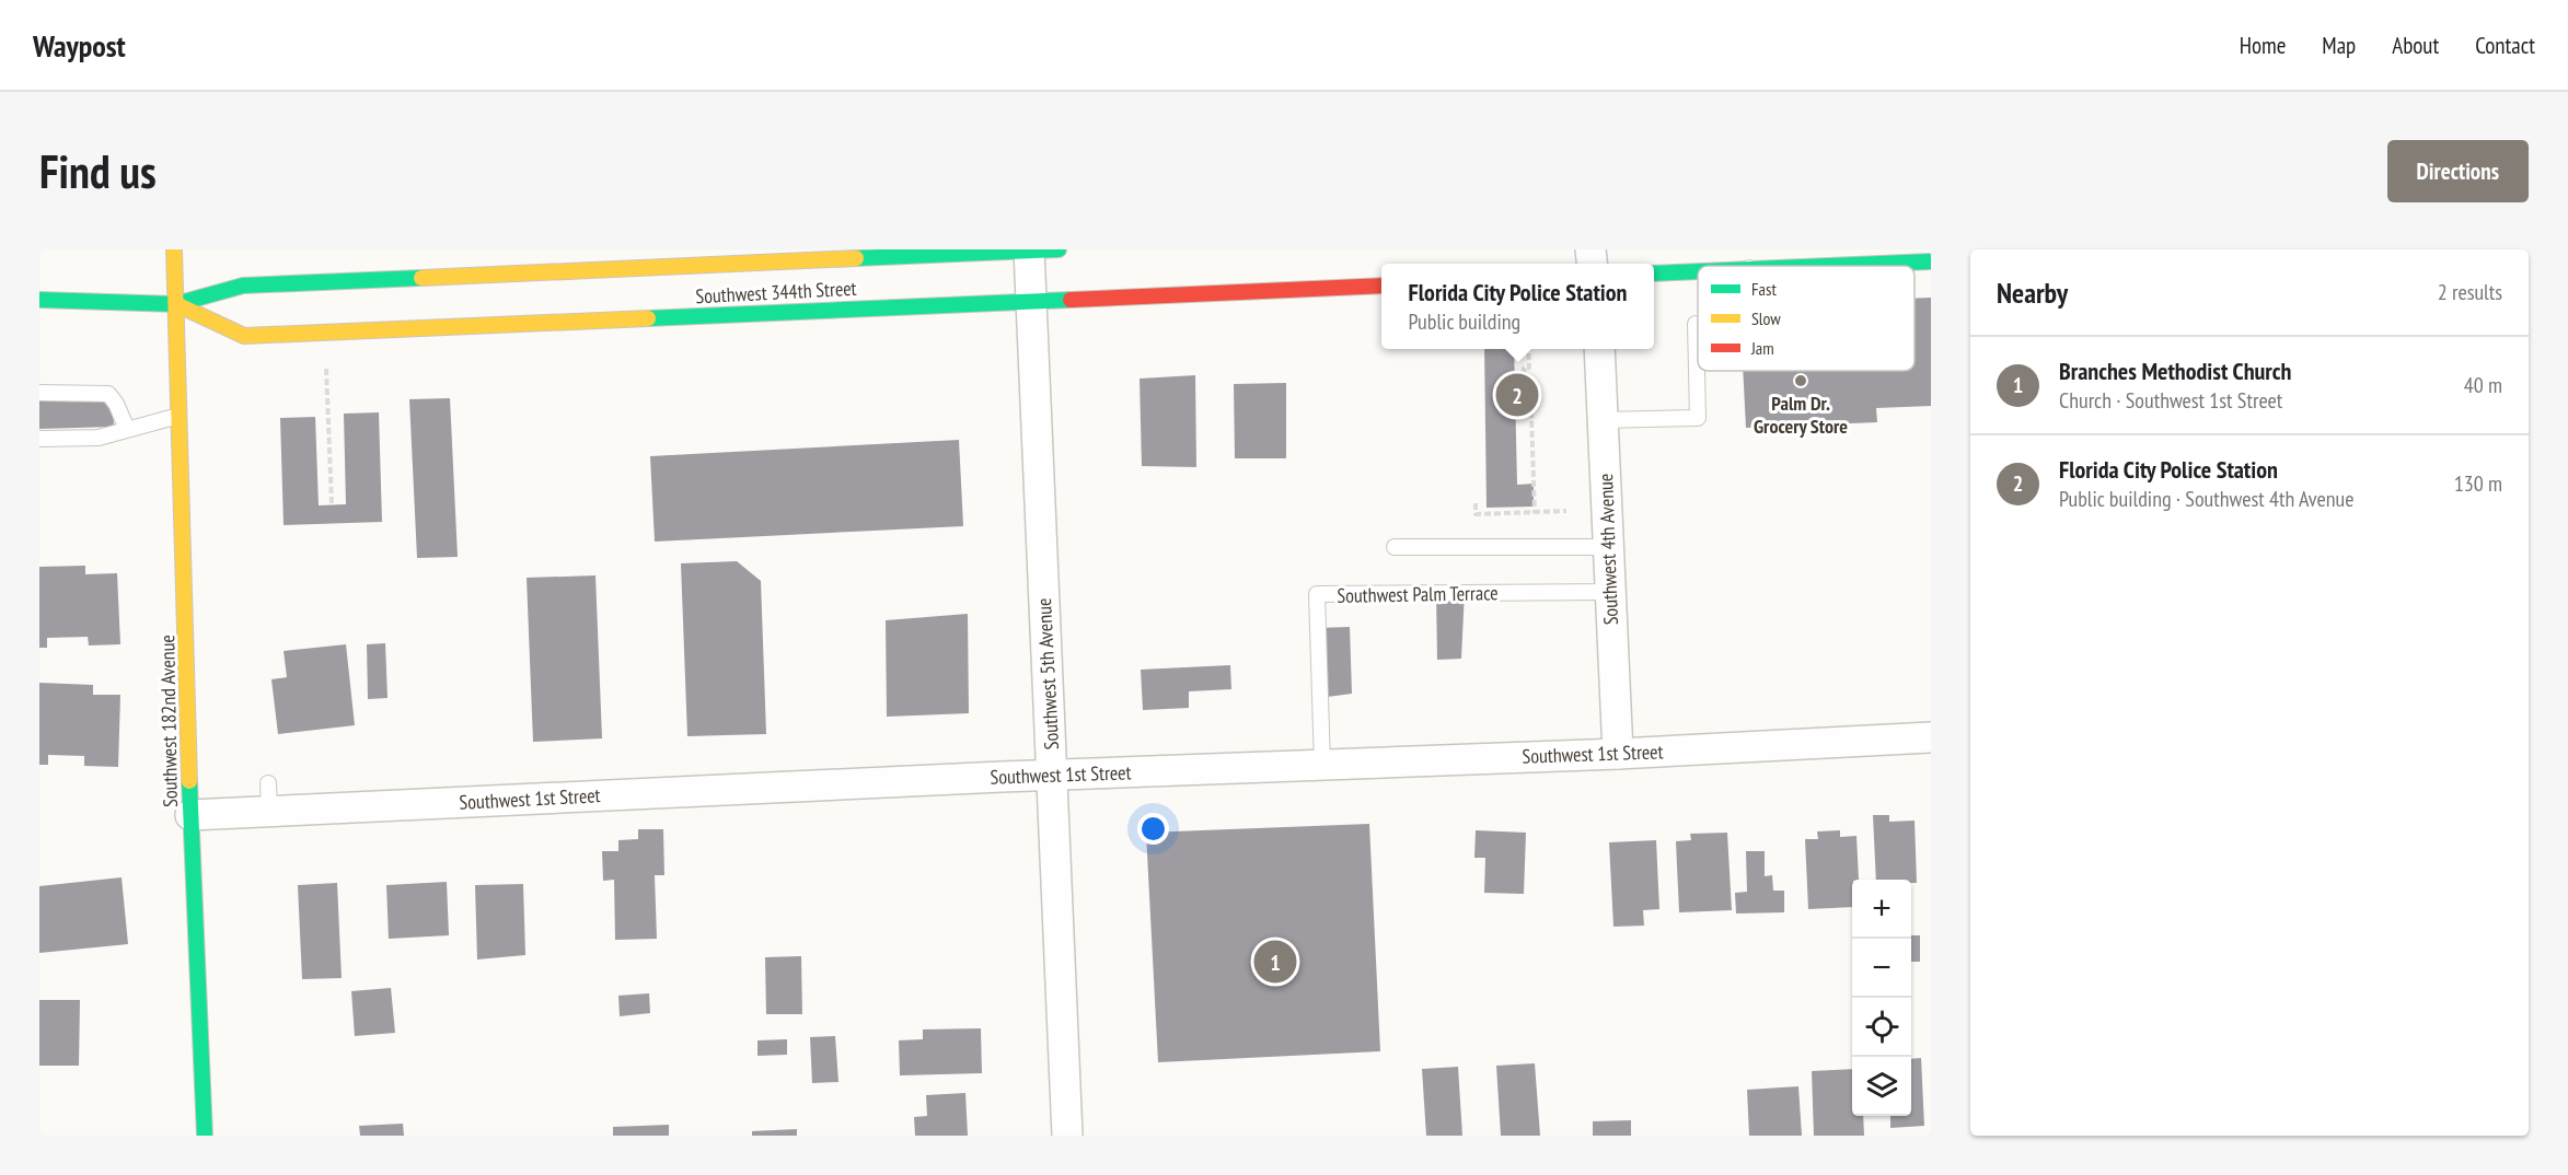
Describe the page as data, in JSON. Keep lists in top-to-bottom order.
{
  "streets": {
    "main road": ["Southwest 344th Street", "Southwest 182nd Avenue"],
    "street": ["Southwest 4th Avenue", "Southwest 5th Avenue", "Southwest 1st Street"],
    "lane": ["Southwest Palm Terrace"]
  },
  "crossings": [
    ["Southwest 344th Street", "Southwest 5th Avenue"],
    ["Southwest 344th Street", "Southwest 182nd Avenue"],
    ["Southwest 4th Avenue", "Southwest Palm Terrace"],
    ["Southwest 4th Avenue", "Southwest 1st Street"],
    ["Southwest Palm Terrace", "Southwest 1st Street"],
    ["Southwest 5th Avenue", "Southwest 1st Street"],
    ["Southwest 182nd Avenue", "Southwest 1st Street"]
  ],
  "places": ["Palm Dr. Grocery Store"],
  "legend": ["Fast", "Slow", "Jam"],
  "page": {
    "header": "Waypost",
    "nav": [
      "Home",
      "Map",
      "About",
      "Contact"
    ],
    "buttons": "Directions",
    "title": "Find us",
    "heading": ["Nearby", "2 results"],
    "popup": ["Florida City Police Station", "Public building"],
    "list": [
      {
        "mark": "1",
        "name": "Branches Methodist Church",
        "note": "Church · Southwest 1st Street",
        "value": "40 m"
      },
      {
        "mark": "2",
        "name": "Florida City Police Station",
        "note": "Public building · Southwest 4th Avenue",
        "value": "130 m"
      }
    ],
    "pins": ["2", "1"],
    "map_buttons": ["+", "−"]
  }
}
